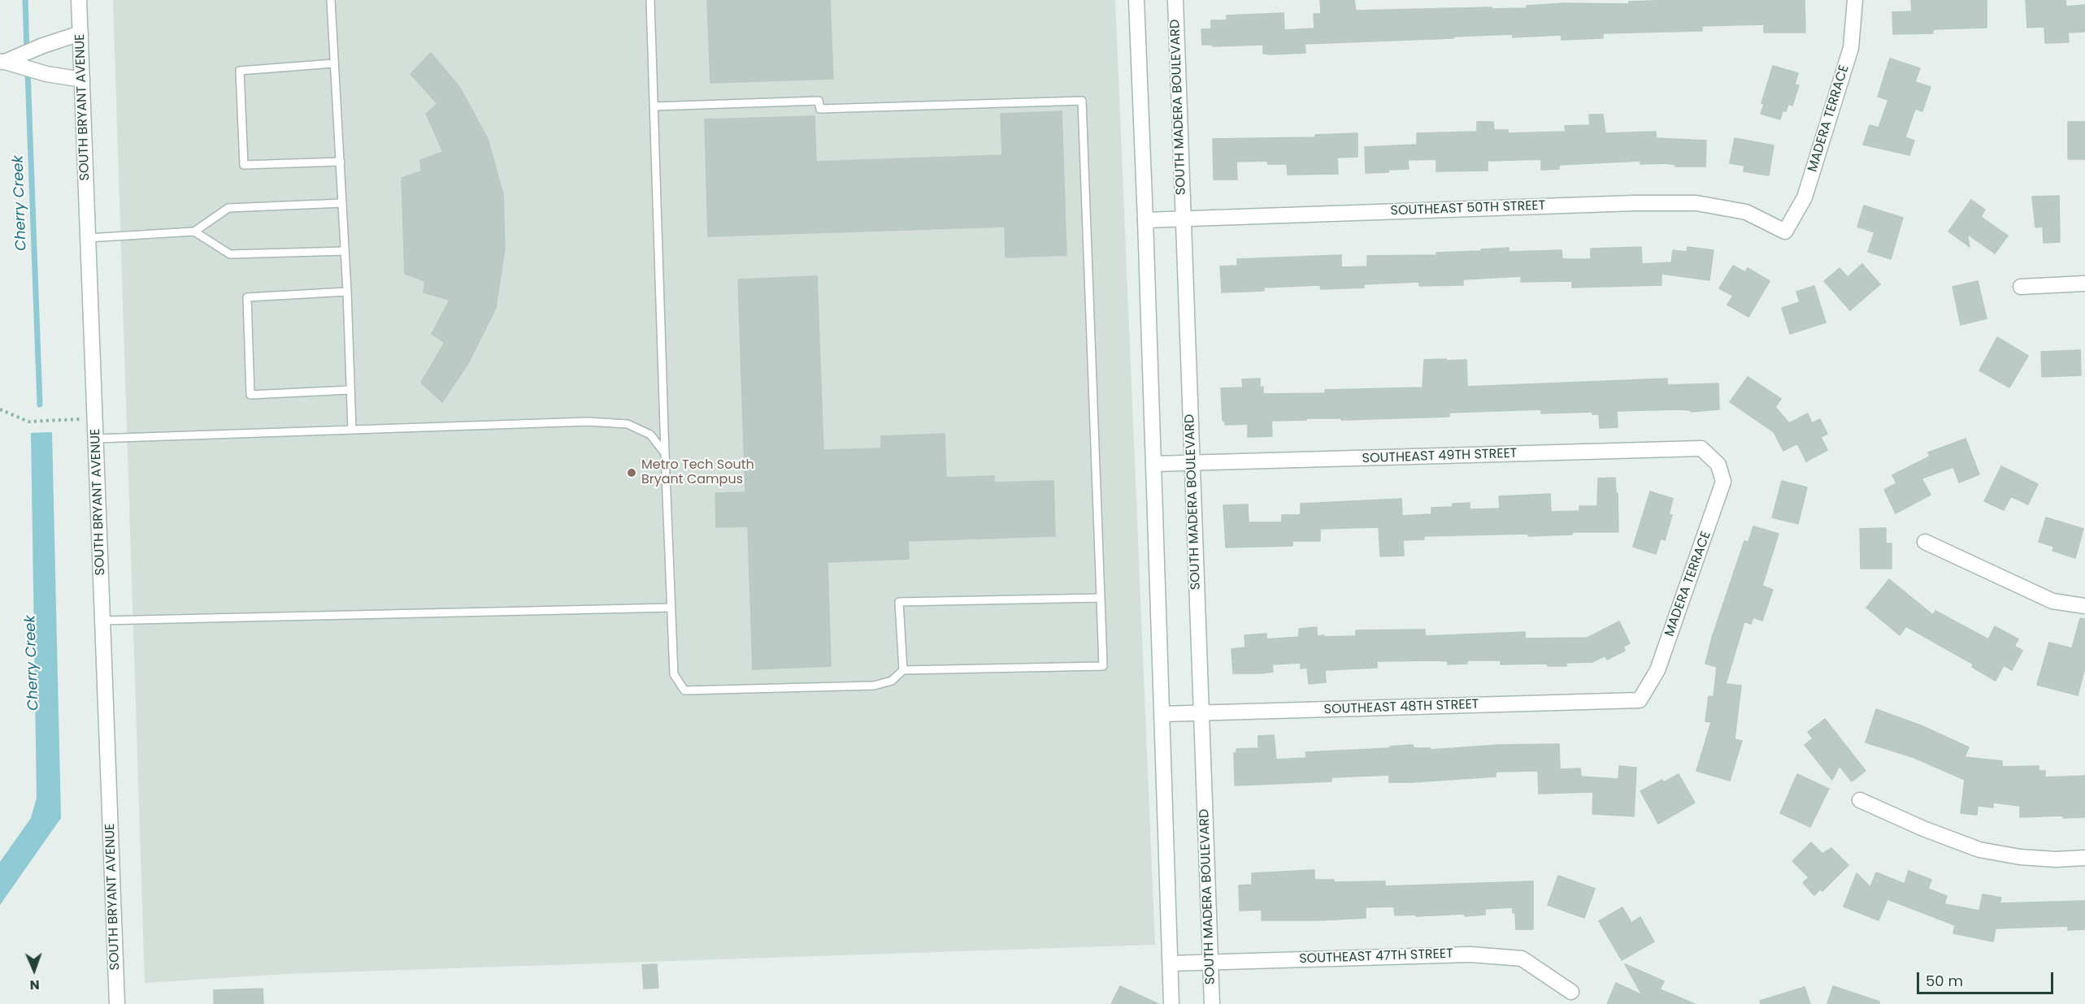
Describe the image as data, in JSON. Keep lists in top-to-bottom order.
{
  "streets": {
    "street": [
      "SOUTH BRYANT AVENUE",
      "SOUTH MADERA BOULEVARD",
      "MADERA TERRACE",
      "SOUTHEAST 50TH STREET",
      "SOUTHEAST 49TH STREET",
      "SOUTHEAST 48TH STREET",
      "SOUTHEAST 47TH STREET"
    ]
  },
  "crossings": [
    ["SOUTH MADERA BOULEVARD", "SOUTHEAST 50TH STREET"],
    ["SOUTH MADERA BOULEVARD", "SOUTHEAST 49TH STREET"],
    ["SOUTH MADERA BOULEVARD", "SOUTHEAST 48TH STREET"],
    ["SOUTH MADERA BOULEVARD", "SOUTHEAST 47TH STREET"],
    ["MADERA TERRACE", "SOUTHEAST 50TH STREET"],
    ["MADERA TERRACE", "SOUTHEAST 49TH STREET"],
    ["MADERA TERRACE", "SOUTHEAST 48TH STREET"]
  ],
  "water": ["Cherry Creek"],
  "places": ["Metro Tech South Bryant Campus"],
  "scale_bar": "50 m",
  "north": "bottom"
}
